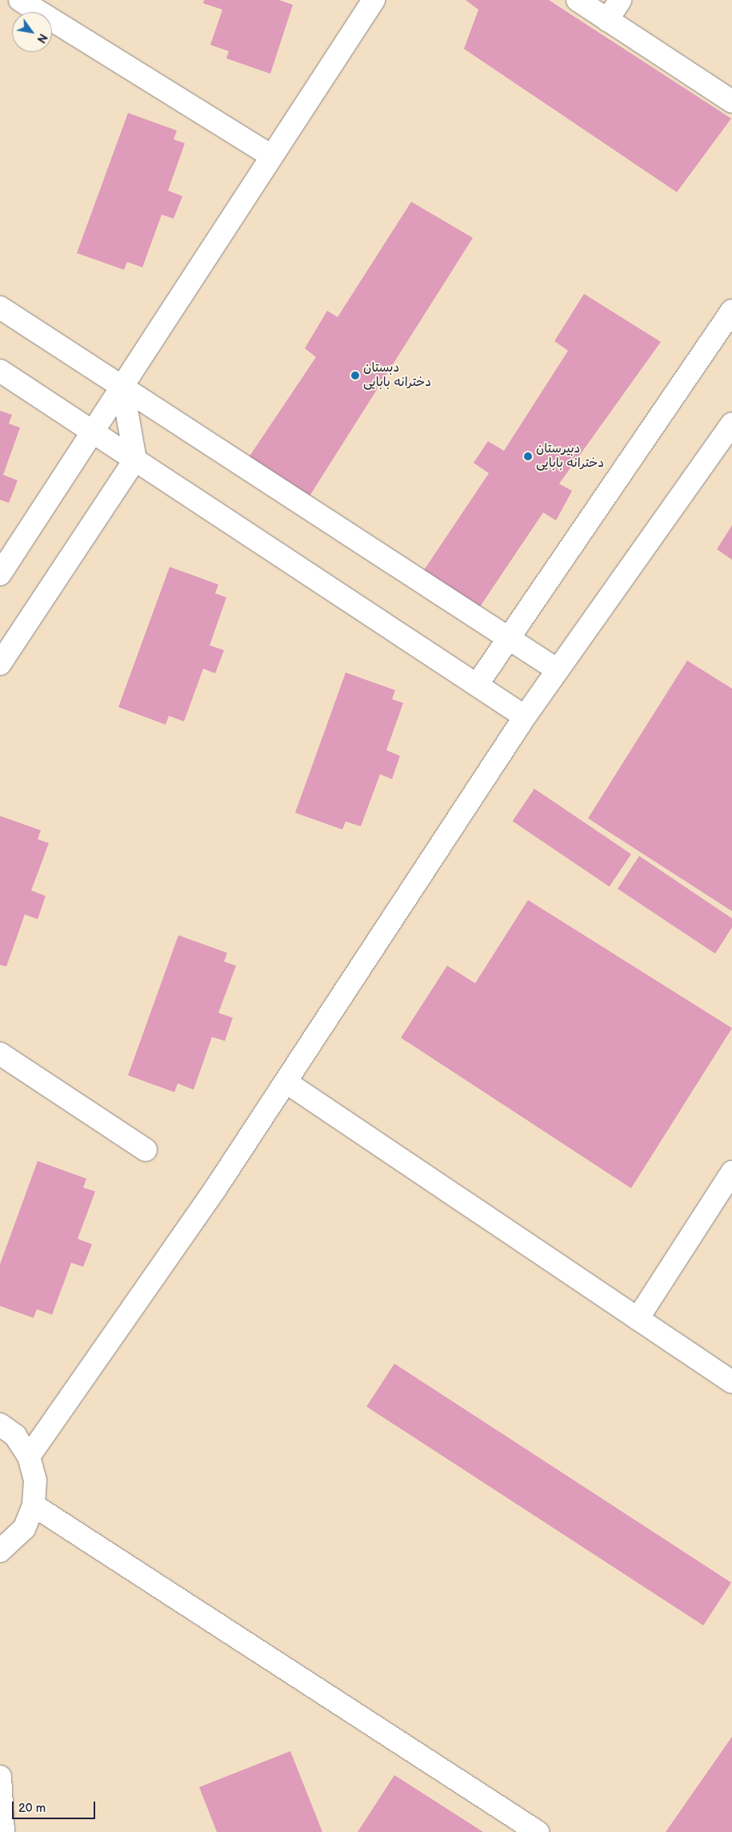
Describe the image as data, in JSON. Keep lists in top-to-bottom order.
{
  "places": ["دبستان دخترانه بابایی", "دبیرستان دخترانه بابایی"],
  "scale_bar": "20 m",
  "north": "bottom right"
}
